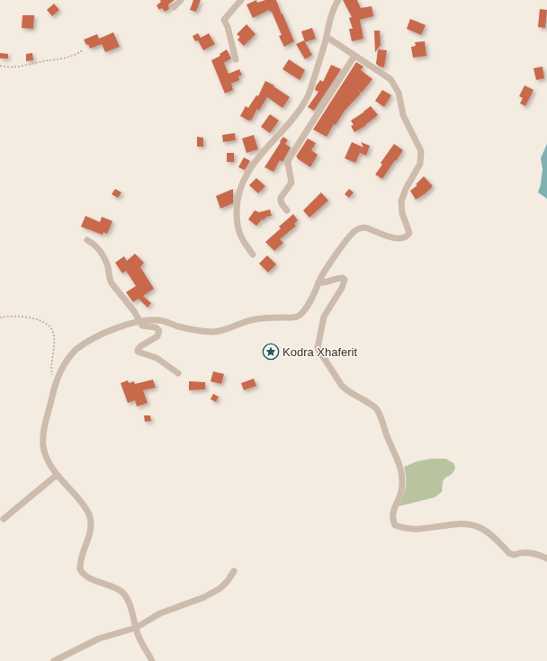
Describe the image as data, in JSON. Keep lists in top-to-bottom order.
{
  "places": {
    "place": ["Kodra Xhaferit"]
  }
}
